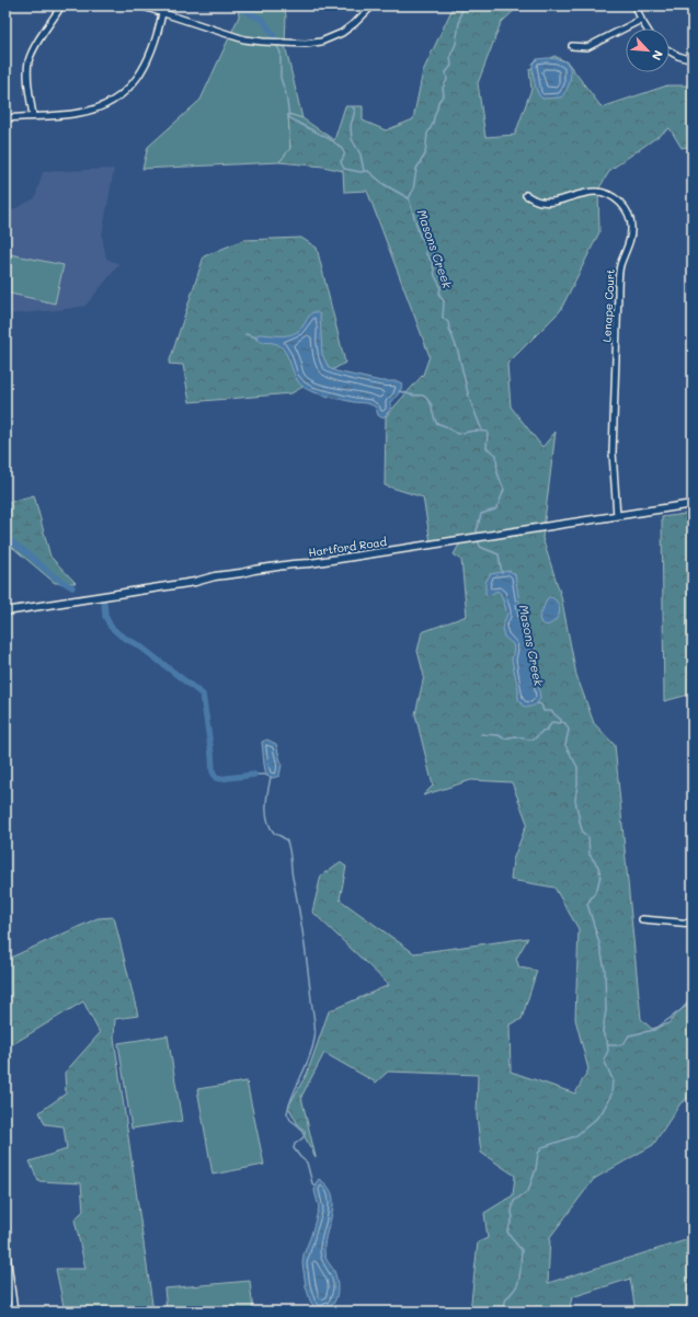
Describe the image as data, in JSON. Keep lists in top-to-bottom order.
{
  "streets": {
    "street": ["Lenape Court", "Hartford Road"]
  },
  "crossings": [
    ["Lenape Court", "Hartford Road"]
  ],
  "water": ["Masons Creek"],
  "north": "bottom right"
}
